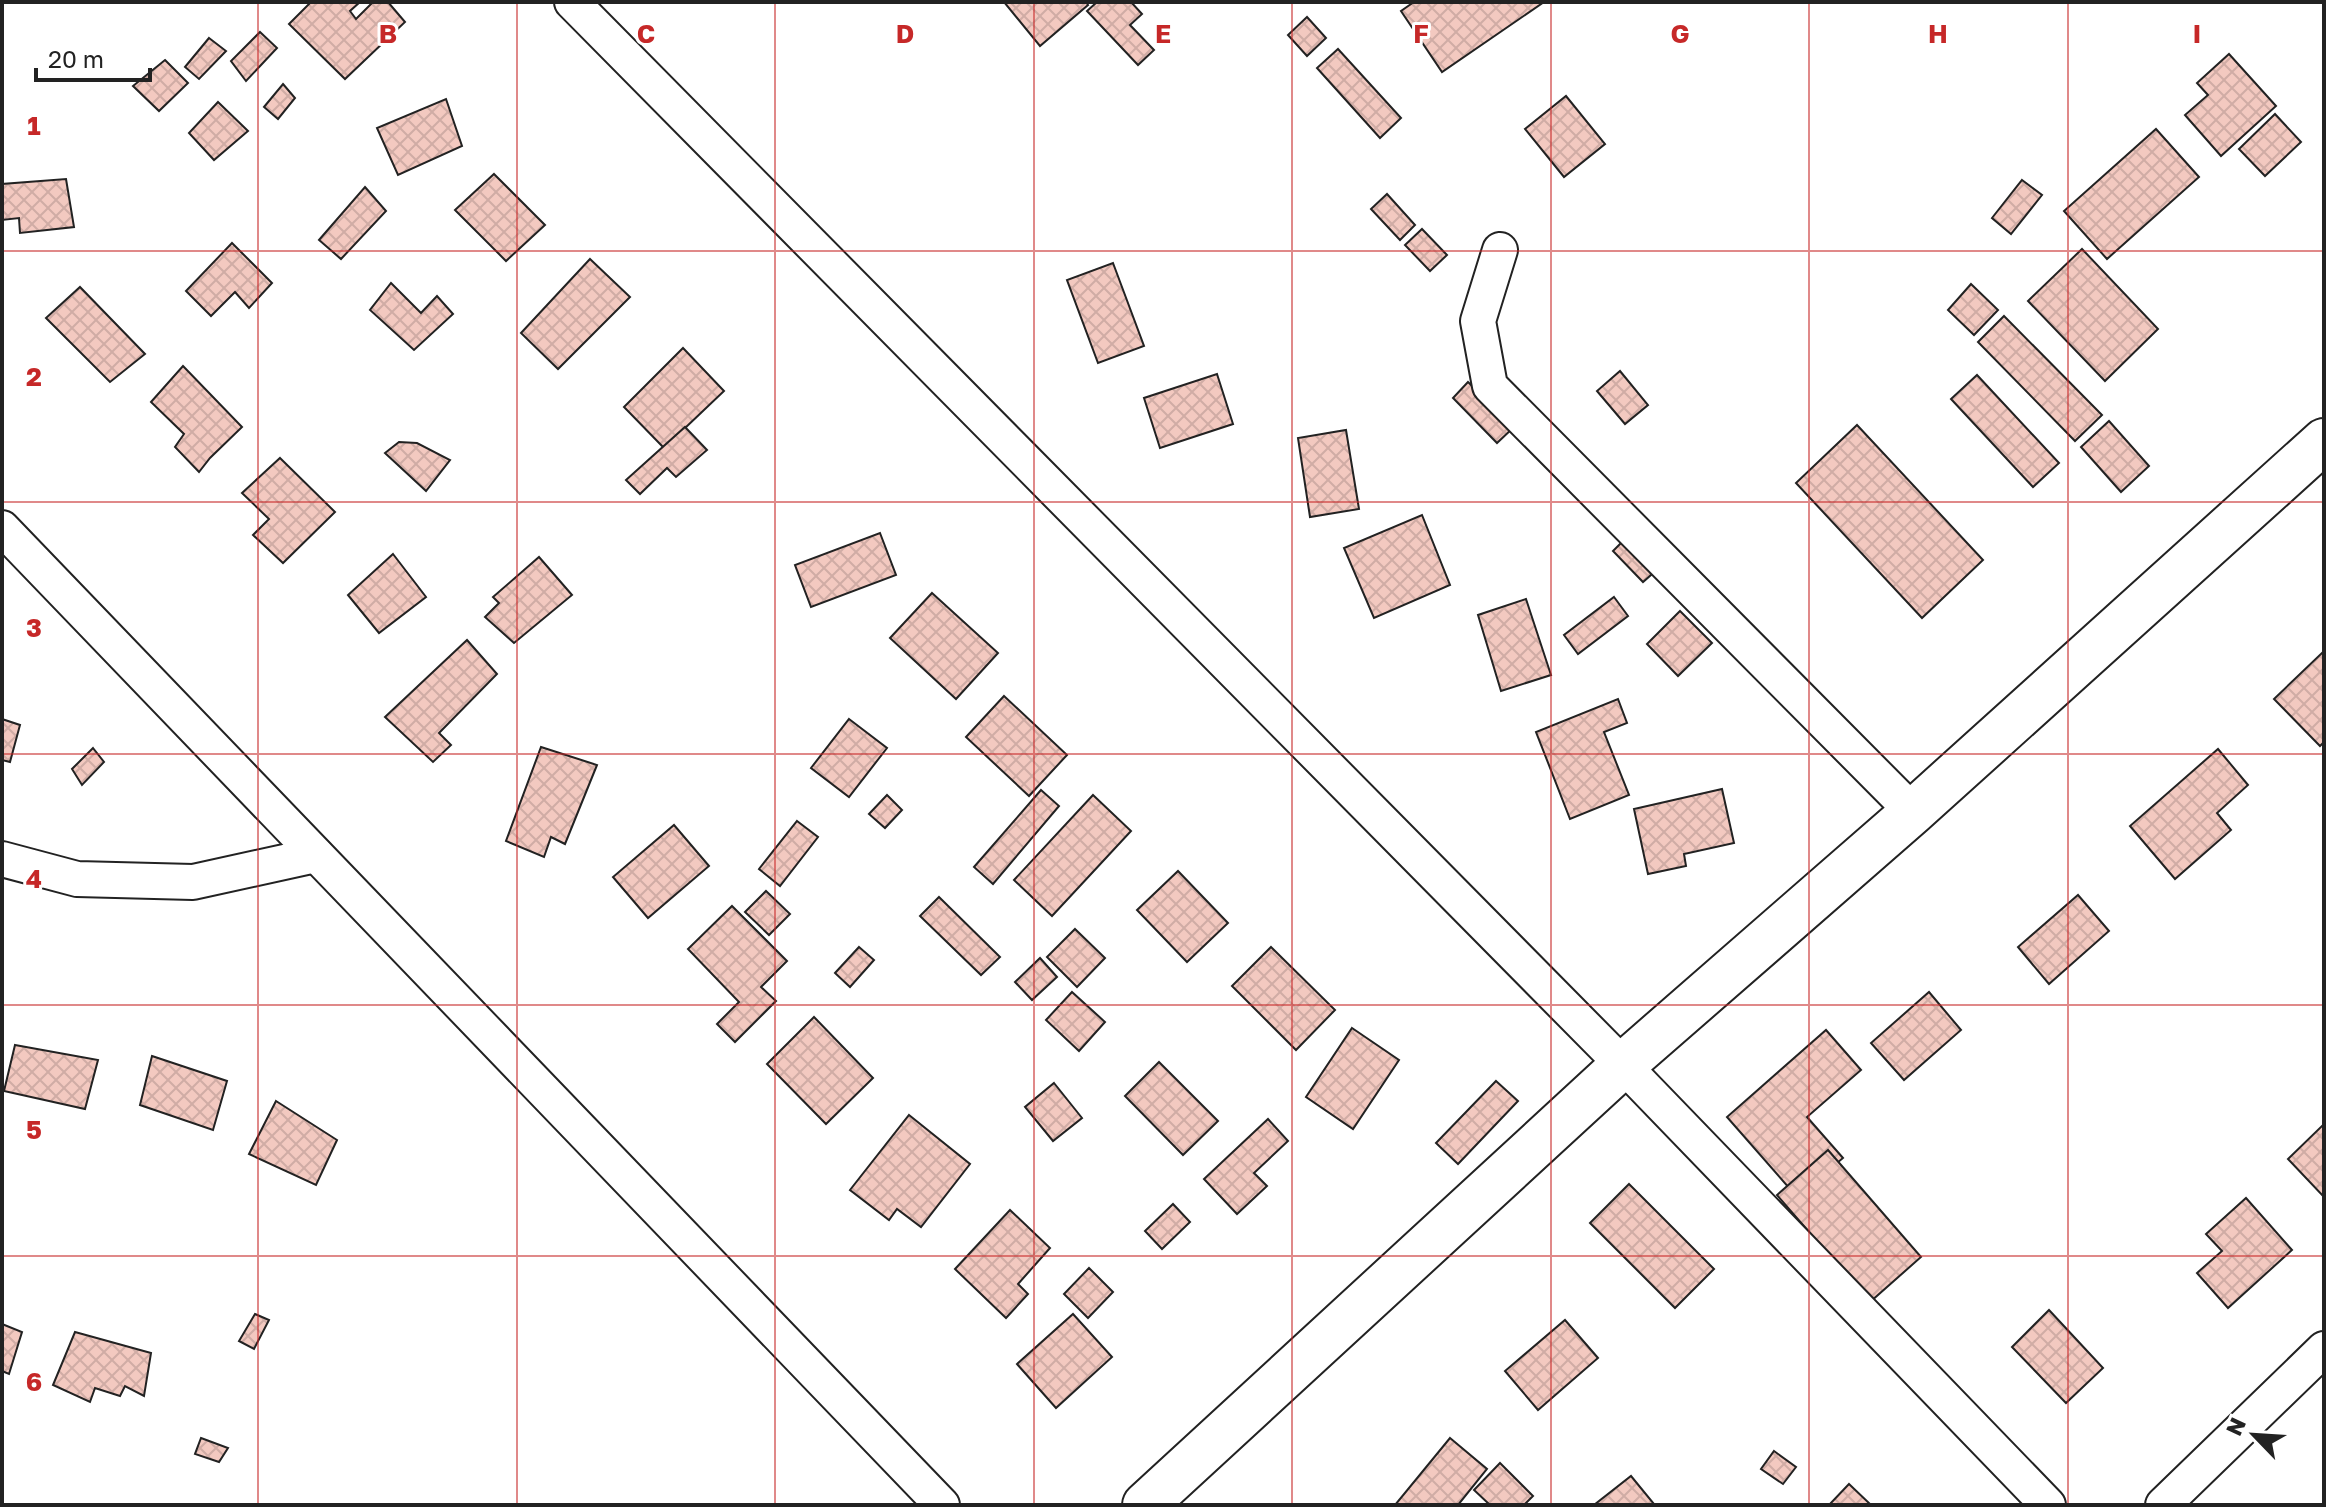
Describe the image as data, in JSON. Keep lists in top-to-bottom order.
{
  "scale_bar": "20 m",
  "north": "top left",
  "grid": {
    "columns": [
      "B",
      "C",
      "D",
      "E",
      "F",
      "G",
      "H",
      "I"
    ],
    "rows": [
      "1",
      "2",
      "3",
      "4",
      "5",
      "6"
    ]
  }
}
